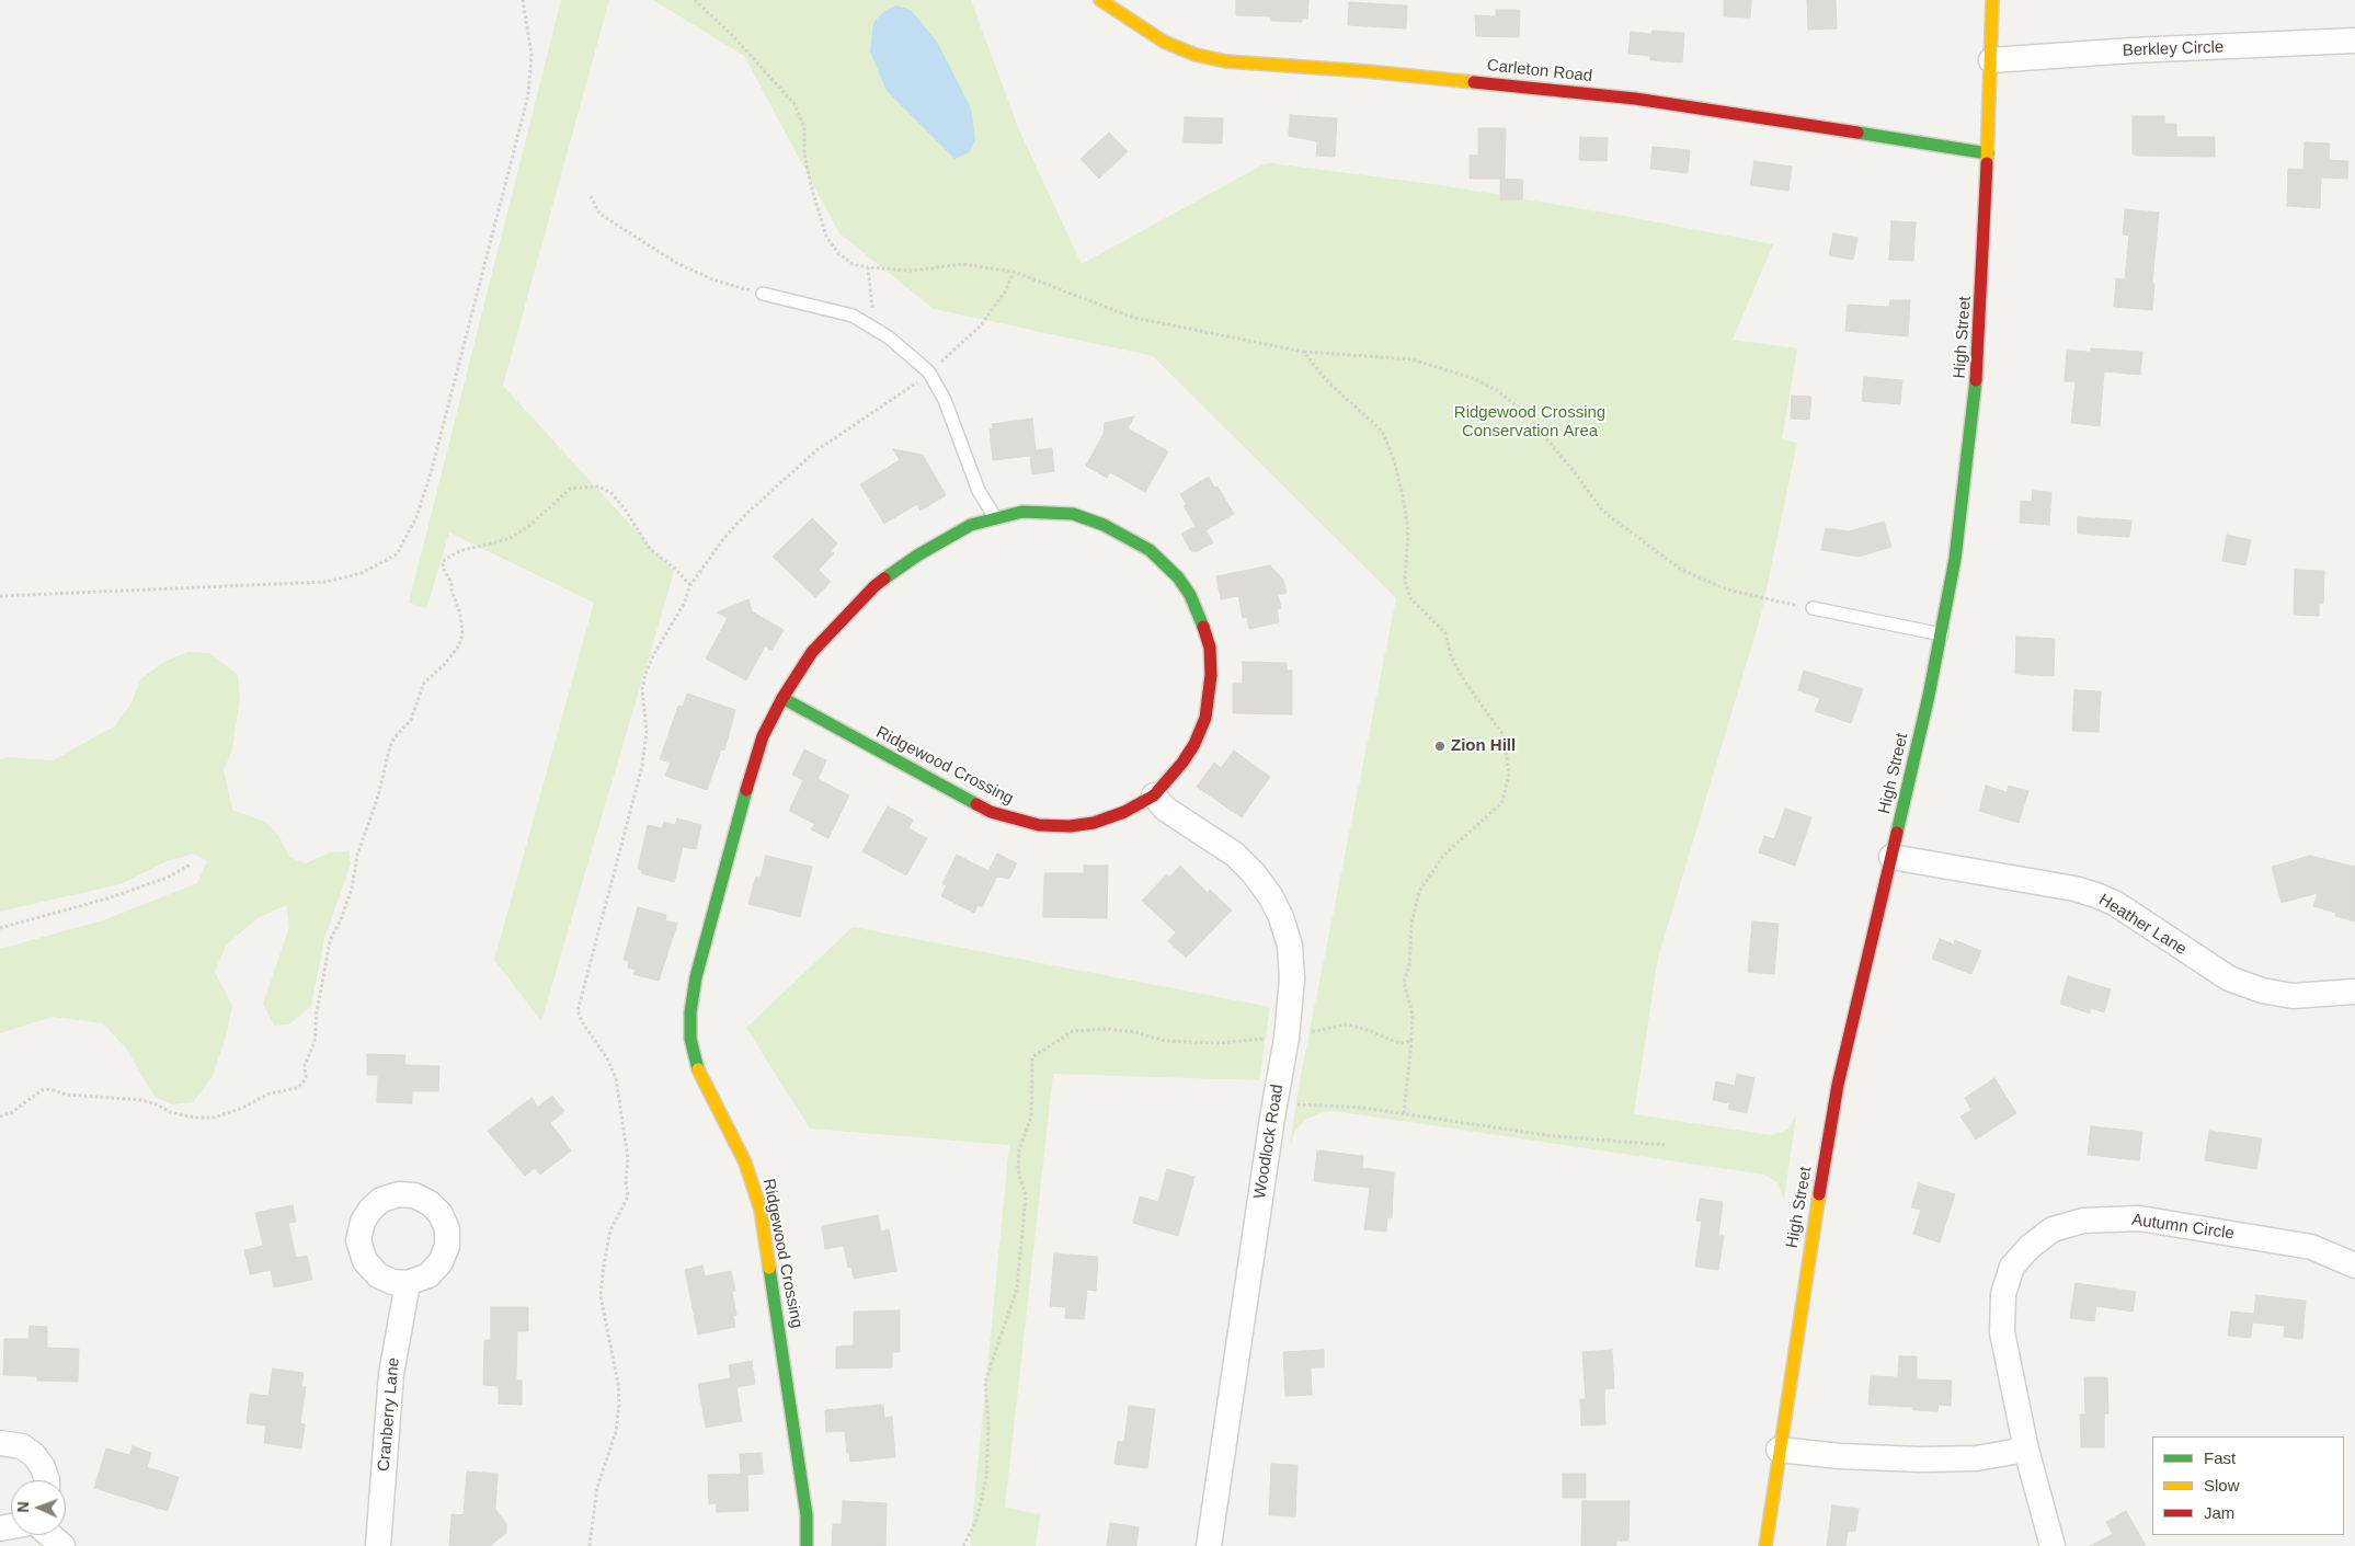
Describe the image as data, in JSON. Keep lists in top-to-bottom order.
{
  "streets": {
    "street": [
      "Berkley Circle",
      "Carleton Road",
      "High Street",
      "Ridgewood Crossing",
      "Heather Lane",
      "Woodlock Road",
      "Autumn Circle",
      "Cranberry Lane"
    ]
  },
  "crossings": [
    ["Berkley Circle", "High Street"],
    ["Carleton Road", "High Street"],
    ["High Street", "Heather Lane"],
    ["Ridgewood Crossing", "Woodlock Road"]
  ],
  "parks": ["Ridgewood Crossing Conservation Area"],
  "places": ["Zion Hill"],
  "legend": ["Fast", "Slow", "Jam"],
  "north": "left"
}
